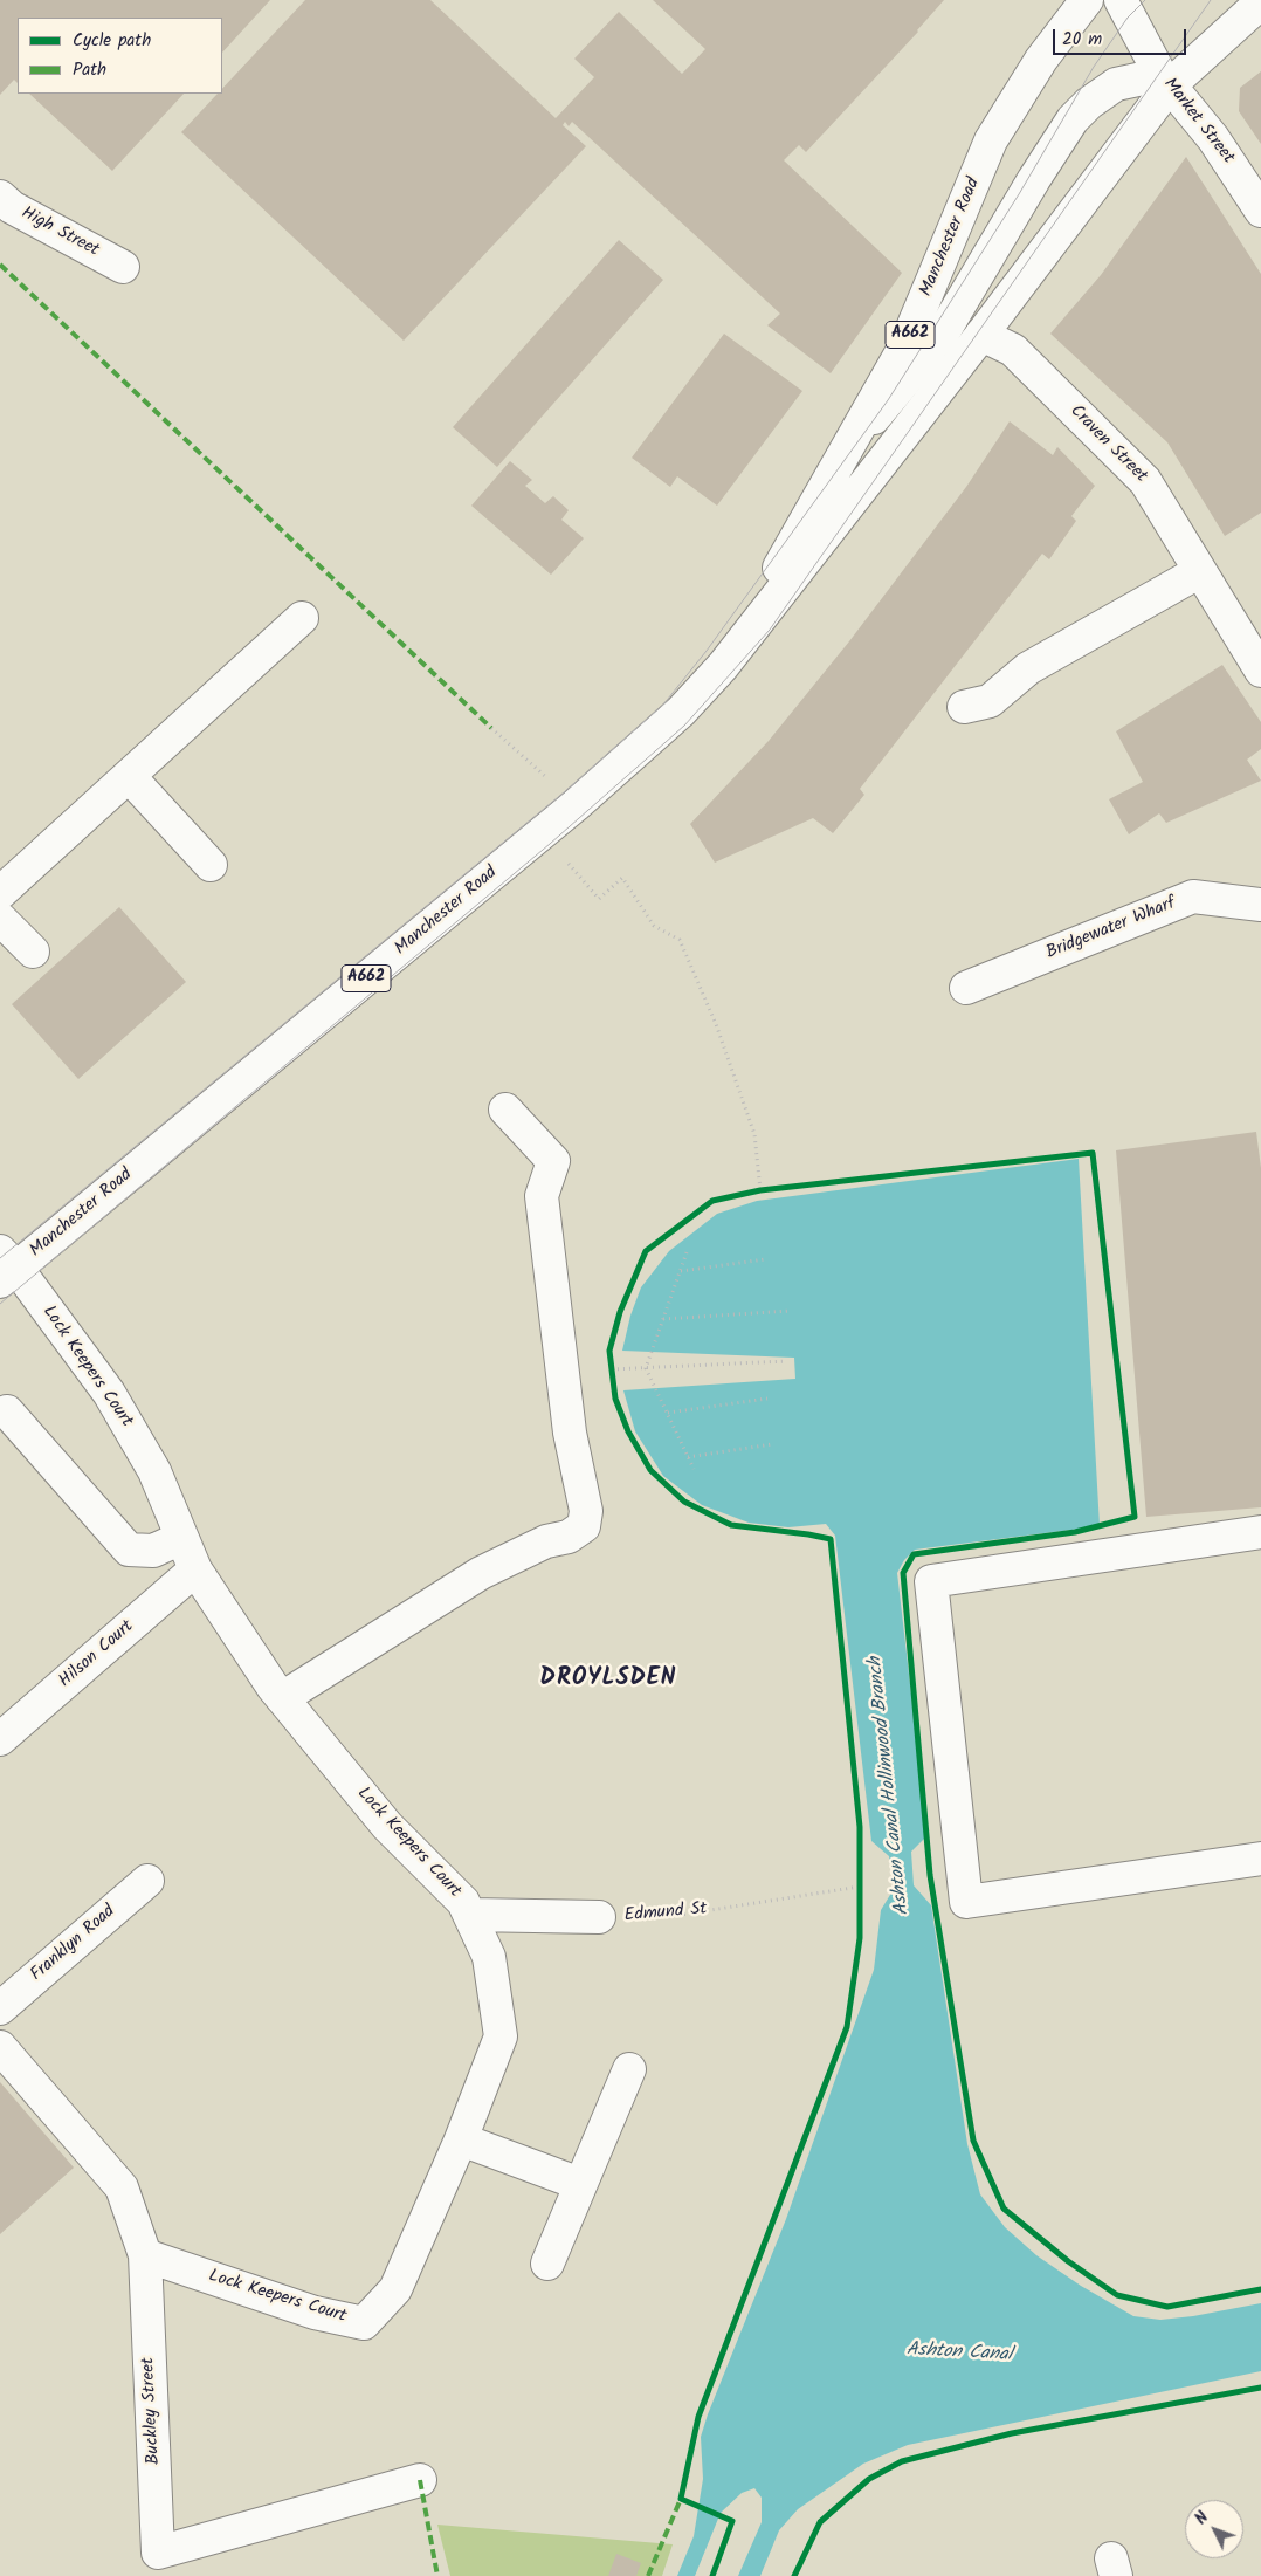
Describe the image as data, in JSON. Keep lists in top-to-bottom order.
{
  "streets": {
    "street": [
      "Market Street",
      "High Street",
      "Manchester Road",
      "A662",
      "Craven Street",
      "Bridgewater Wharf",
      "Lock Keepers Court",
      "Hilson Court",
      "Edmund St",
      "Franklyn Road",
      "Buckley Street"
    ]
  },
  "crossings": [
    ["Market Street", "Manchester Road"],
    ["Market Street", "A662"],
    ["Manchester Road", "A662"],
    ["Manchester Road", "Craven Street"],
    ["Manchester Road", "Lock Keepers Court"],
    ["Lock Keepers Court", "Hilson Court"],
    ["Lock Keepers Court", "Edmund St"],
    ["Lock Keepers Court", "Buckley Street"]
  ],
  "districts": ["DROYLSDEN"],
  "water": ["Ashton Canal Hollinwood Branch", "Ashton Canal"],
  "legend": ["Cycle path", "Path"],
  "scale_bar": "20 m",
  "north": "top left"
}
